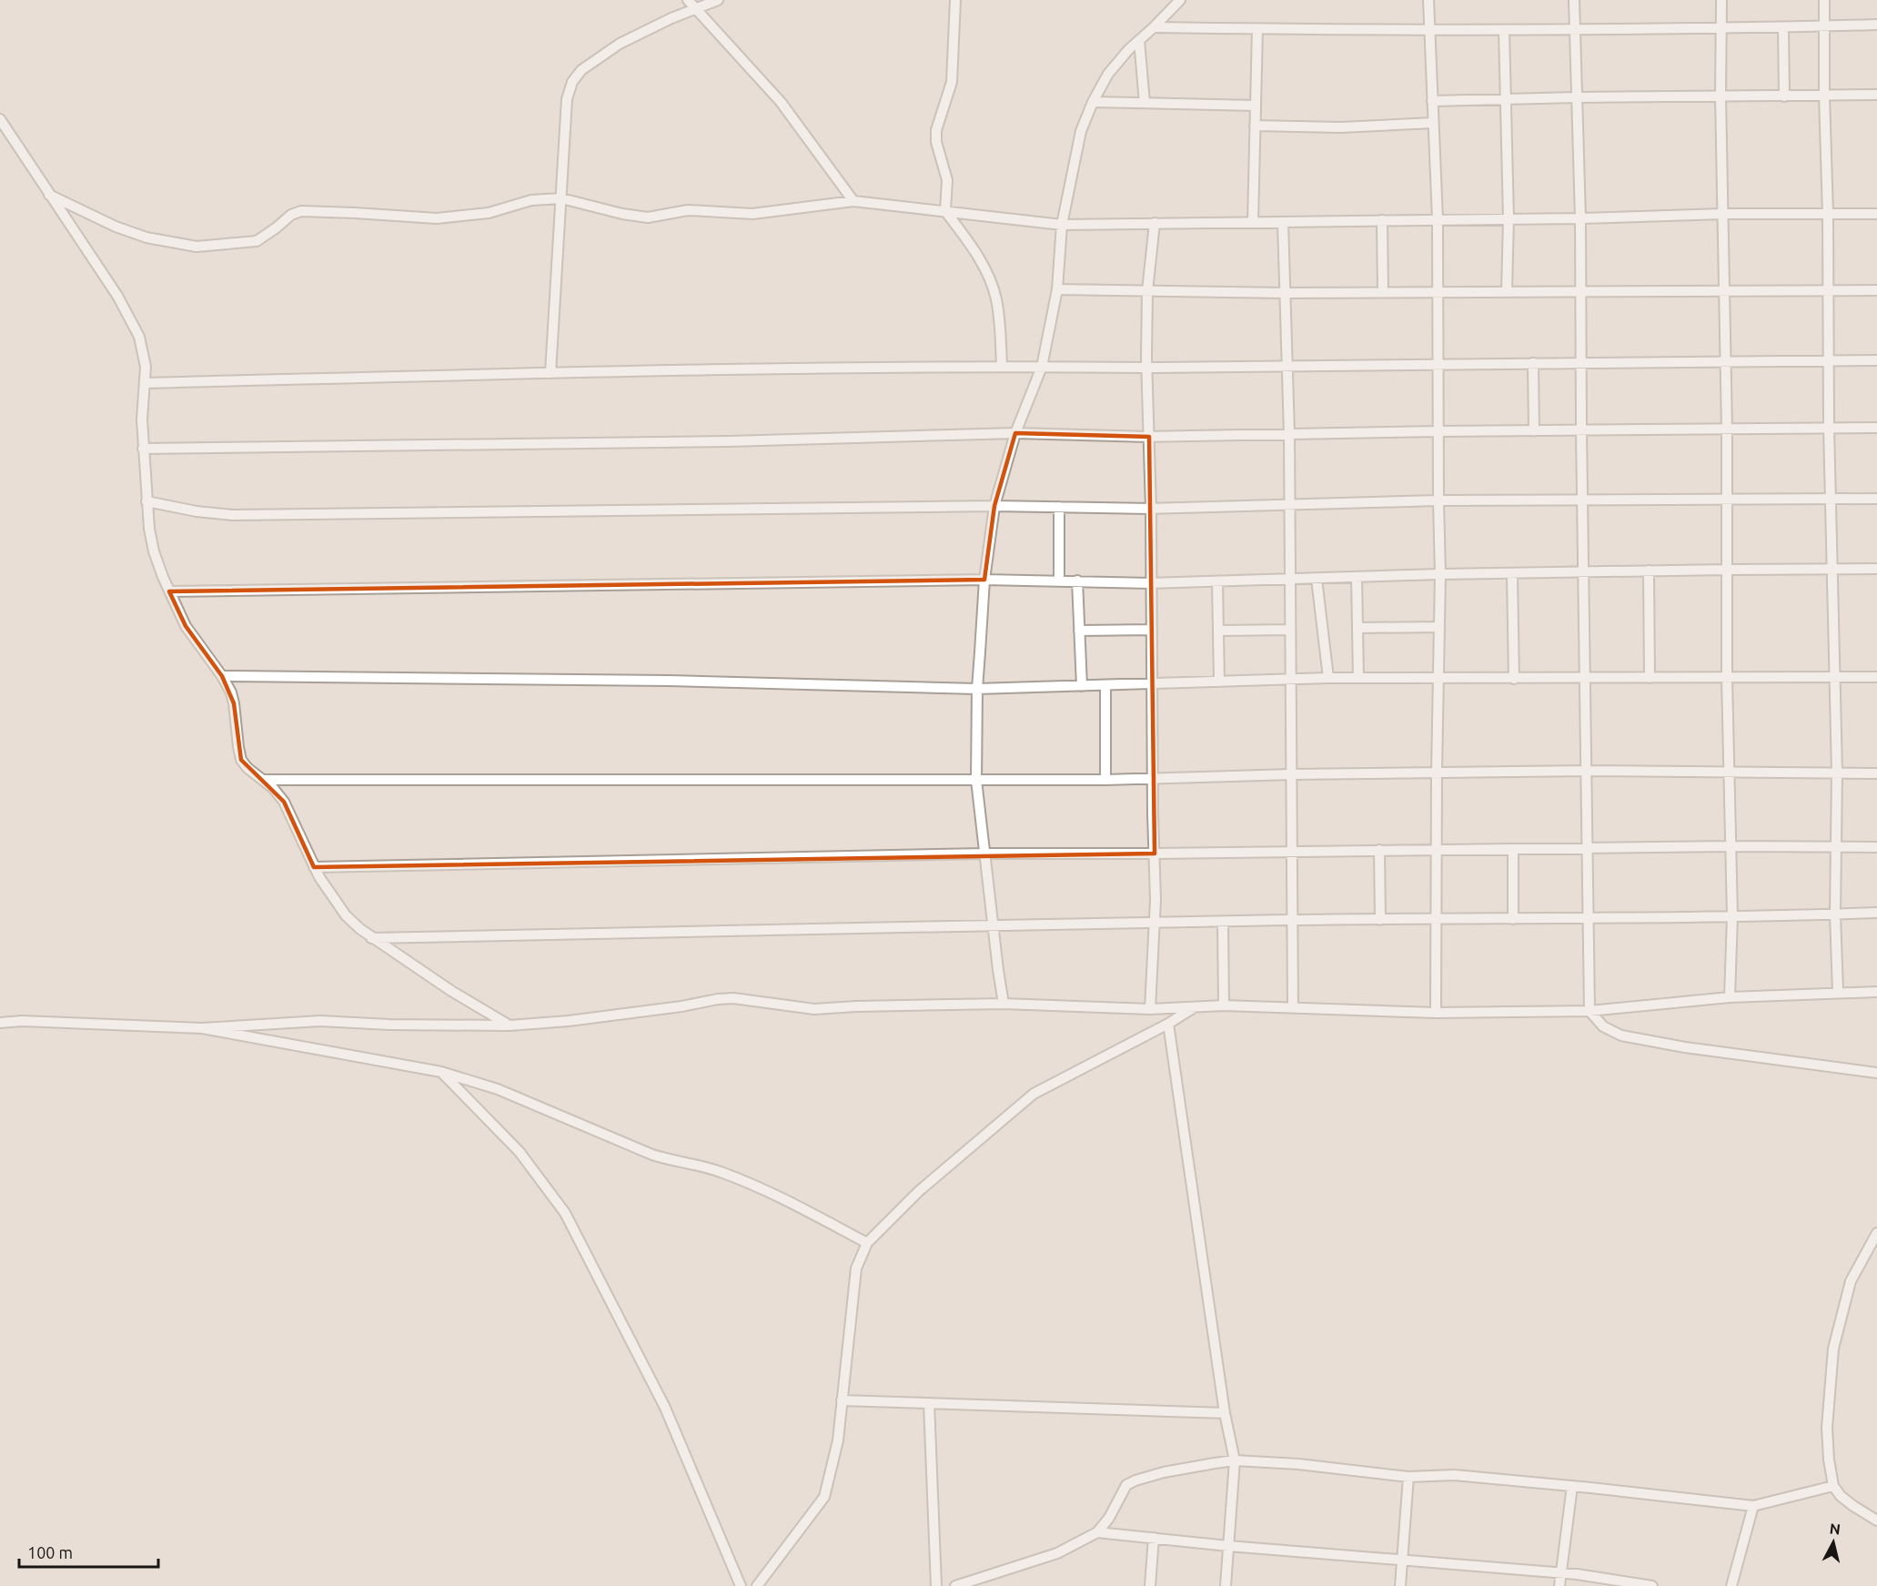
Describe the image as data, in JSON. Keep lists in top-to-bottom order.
{
  "scale_bar": "100 m",
  "north": "top"
}
